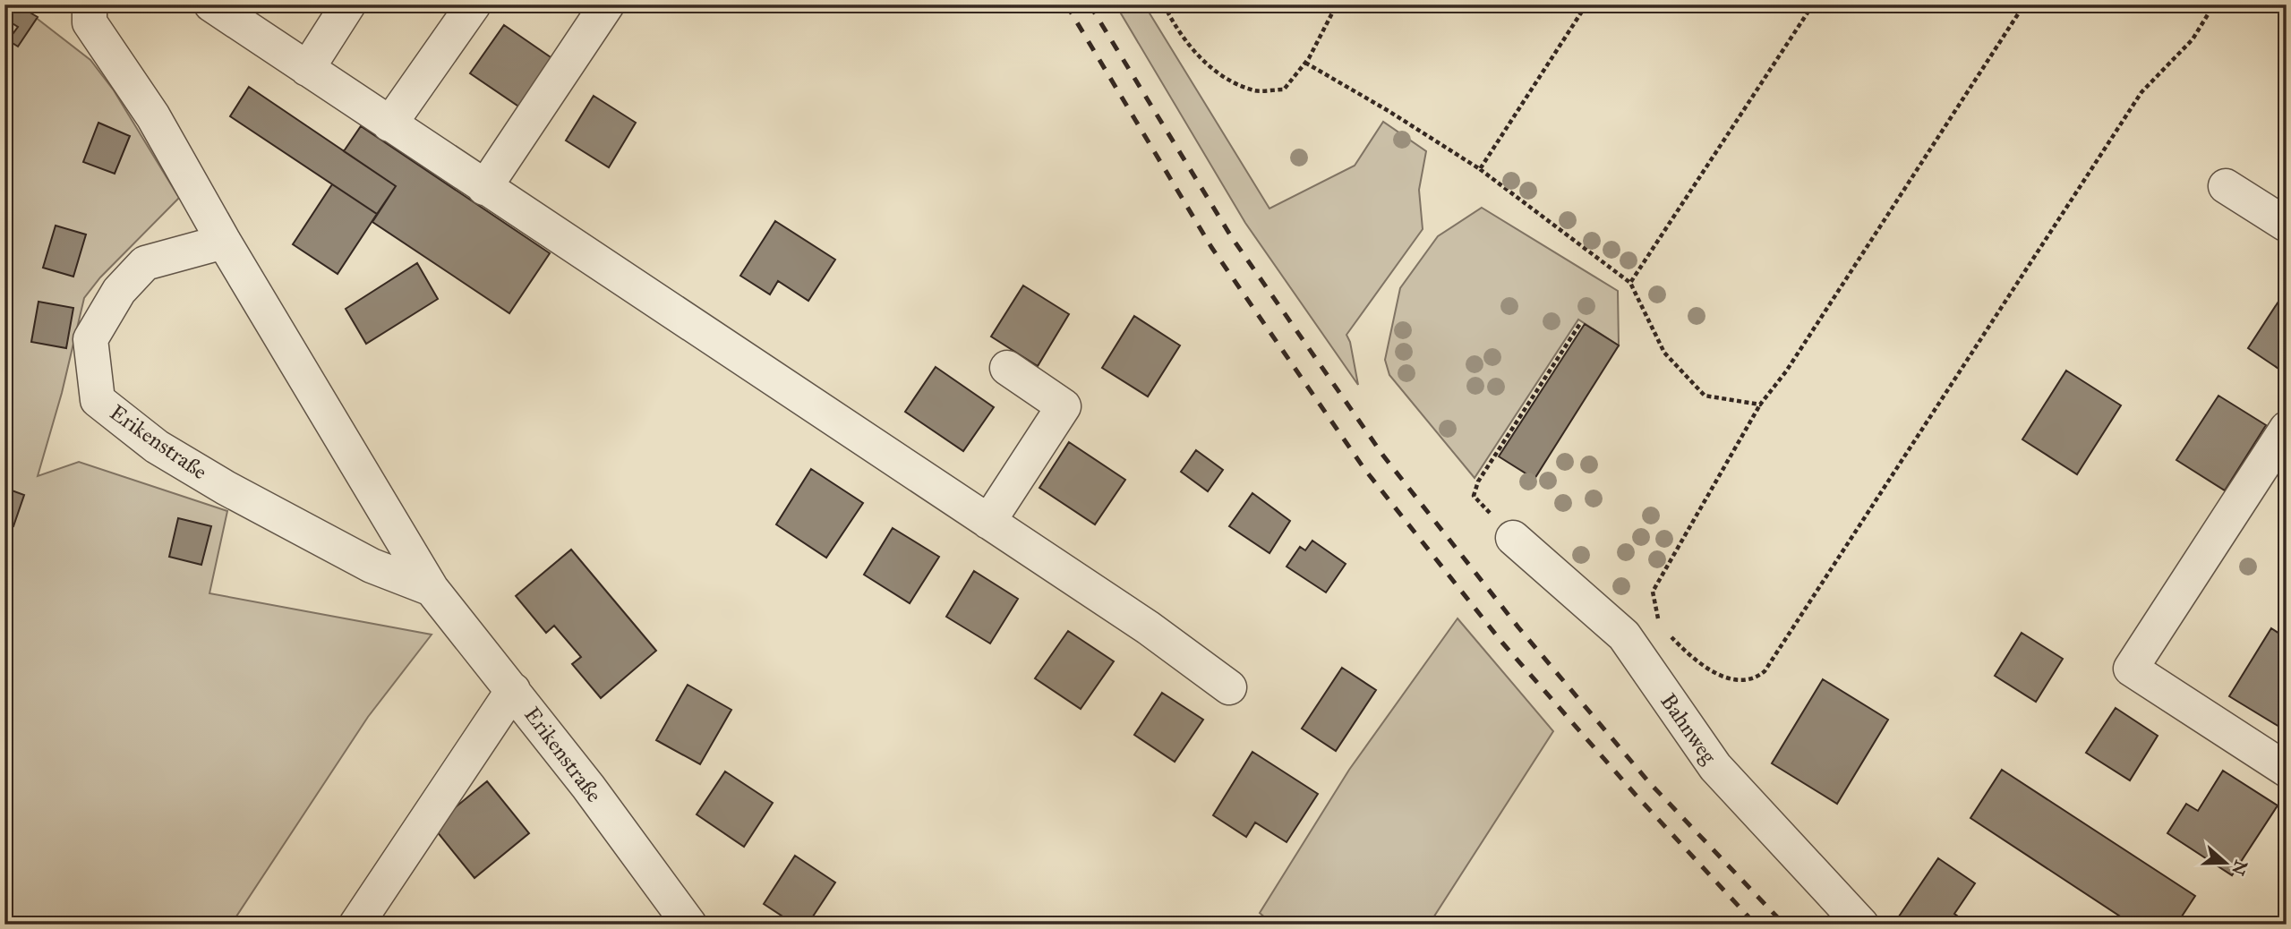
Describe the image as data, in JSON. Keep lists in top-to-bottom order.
{
  "streets": {
    "street": ["Erikenstraße", "Bahnweg"]
  },
  "north": "right"
}
